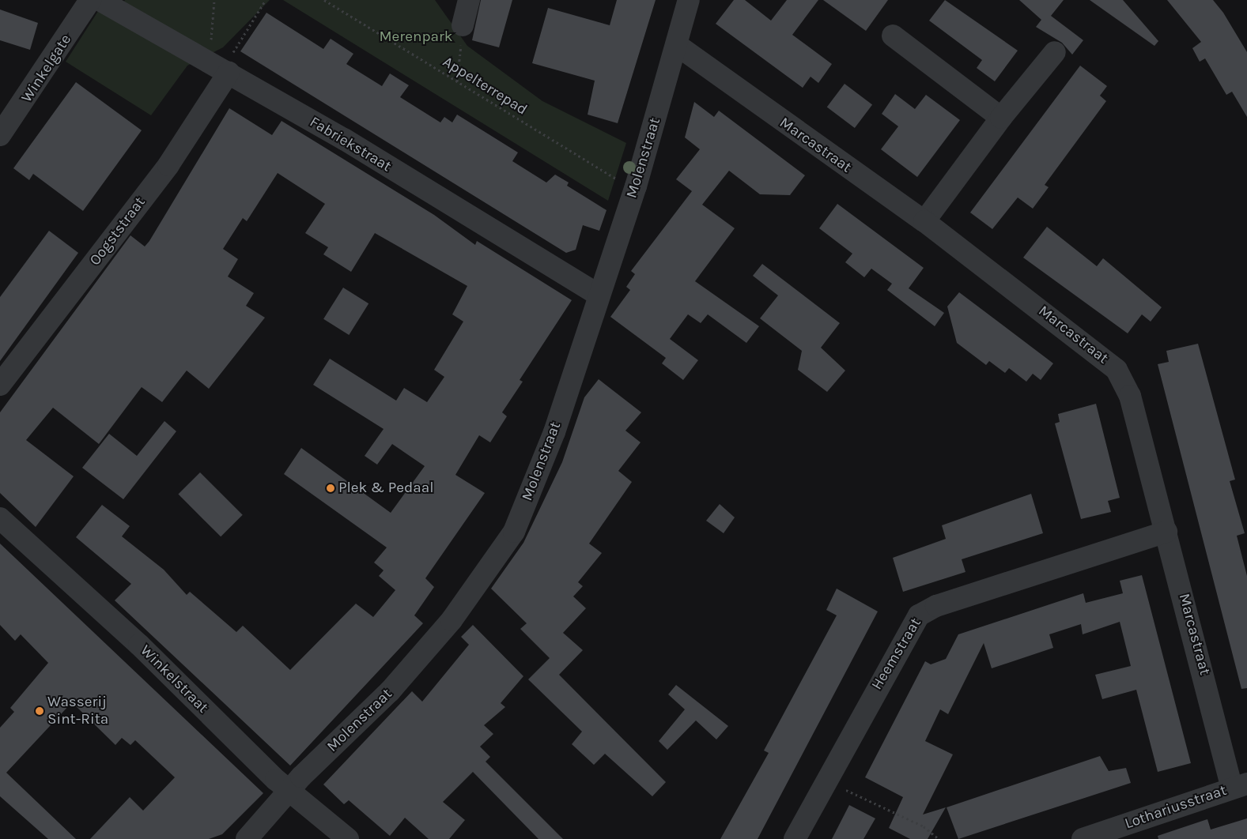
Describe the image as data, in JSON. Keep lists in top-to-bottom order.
{
  "streets": {
    "street": [
      "Winkelgate",
      "Fabriekstraat",
      "Marcastraat",
      "Molenstraat",
      "Oogststraat",
      "Heemstraat",
      "Winkelstraat",
      "Lothariusstraat"
    ],
    "path": ["Appelterrepad"]
  },
  "crossings": [
    ["Appelterrepad", "Molenstraat"],
    ["Fabriekstraat", "Molenstraat"],
    ["Fabriekstraat", "Oogststraat"],
    ["Marcastraat", "Molenstraat"],
    ["Marcastraat", "Heemstraat"],
    ["Marcastraat", "Lothariusstraat"],
    ["Molenstraat", "Winkelstraat"]
  ],
  "parks": ["Merenpark"],
  "places": ["Plek & Pedaal", "Wasserij Sint-Rita"]
}
